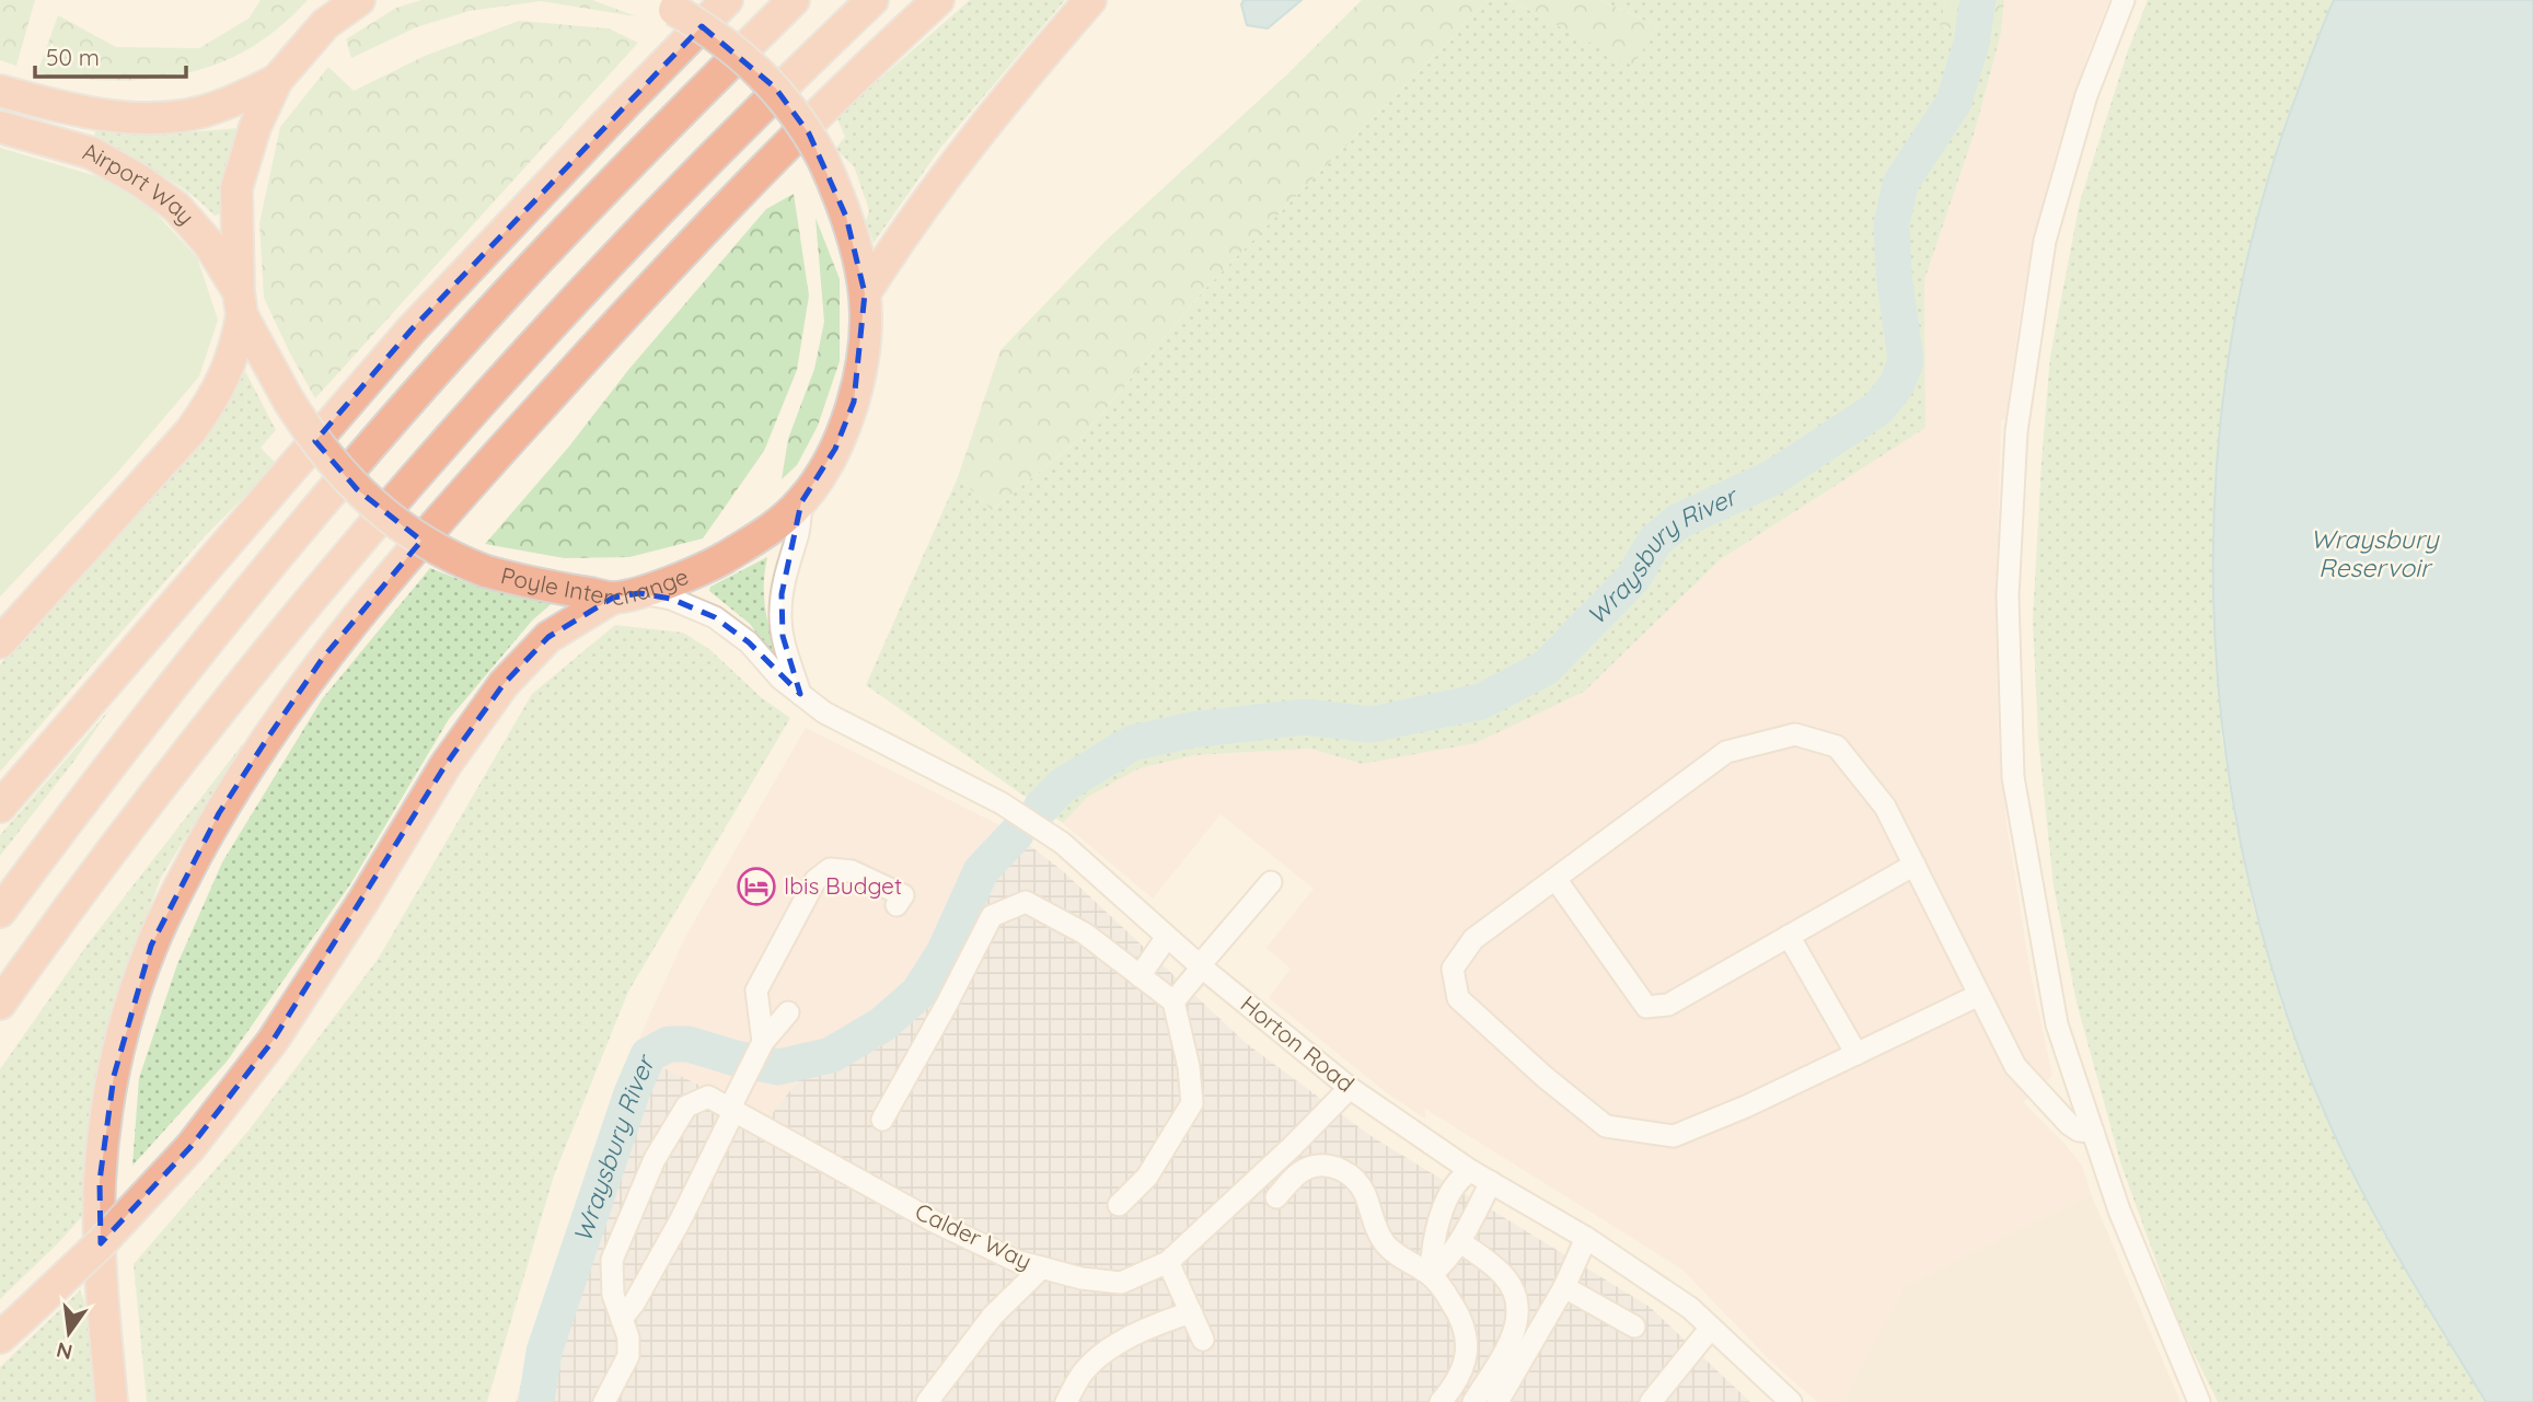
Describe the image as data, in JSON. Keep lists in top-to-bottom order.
{
  "streets": {
    "highway": ["Airport Way", "Poyle Interchange"],
    "street": ["Horton Road", "Calder Way"]
  },
  "crossings": [
    ["Airport Way", "Poyle Interchange"],
    ["Poyle Interchange", "Horton Road"],
    ["Horton Road", "Calder Way"]
  ],
  "water": ["Wraysbury Reservoir", "Wraysbury River"],
  "places": {
    "hotel": ["Ibis Budget"]
  },
  "scale_bar": "50 m",
  "north": "bottom"
}
